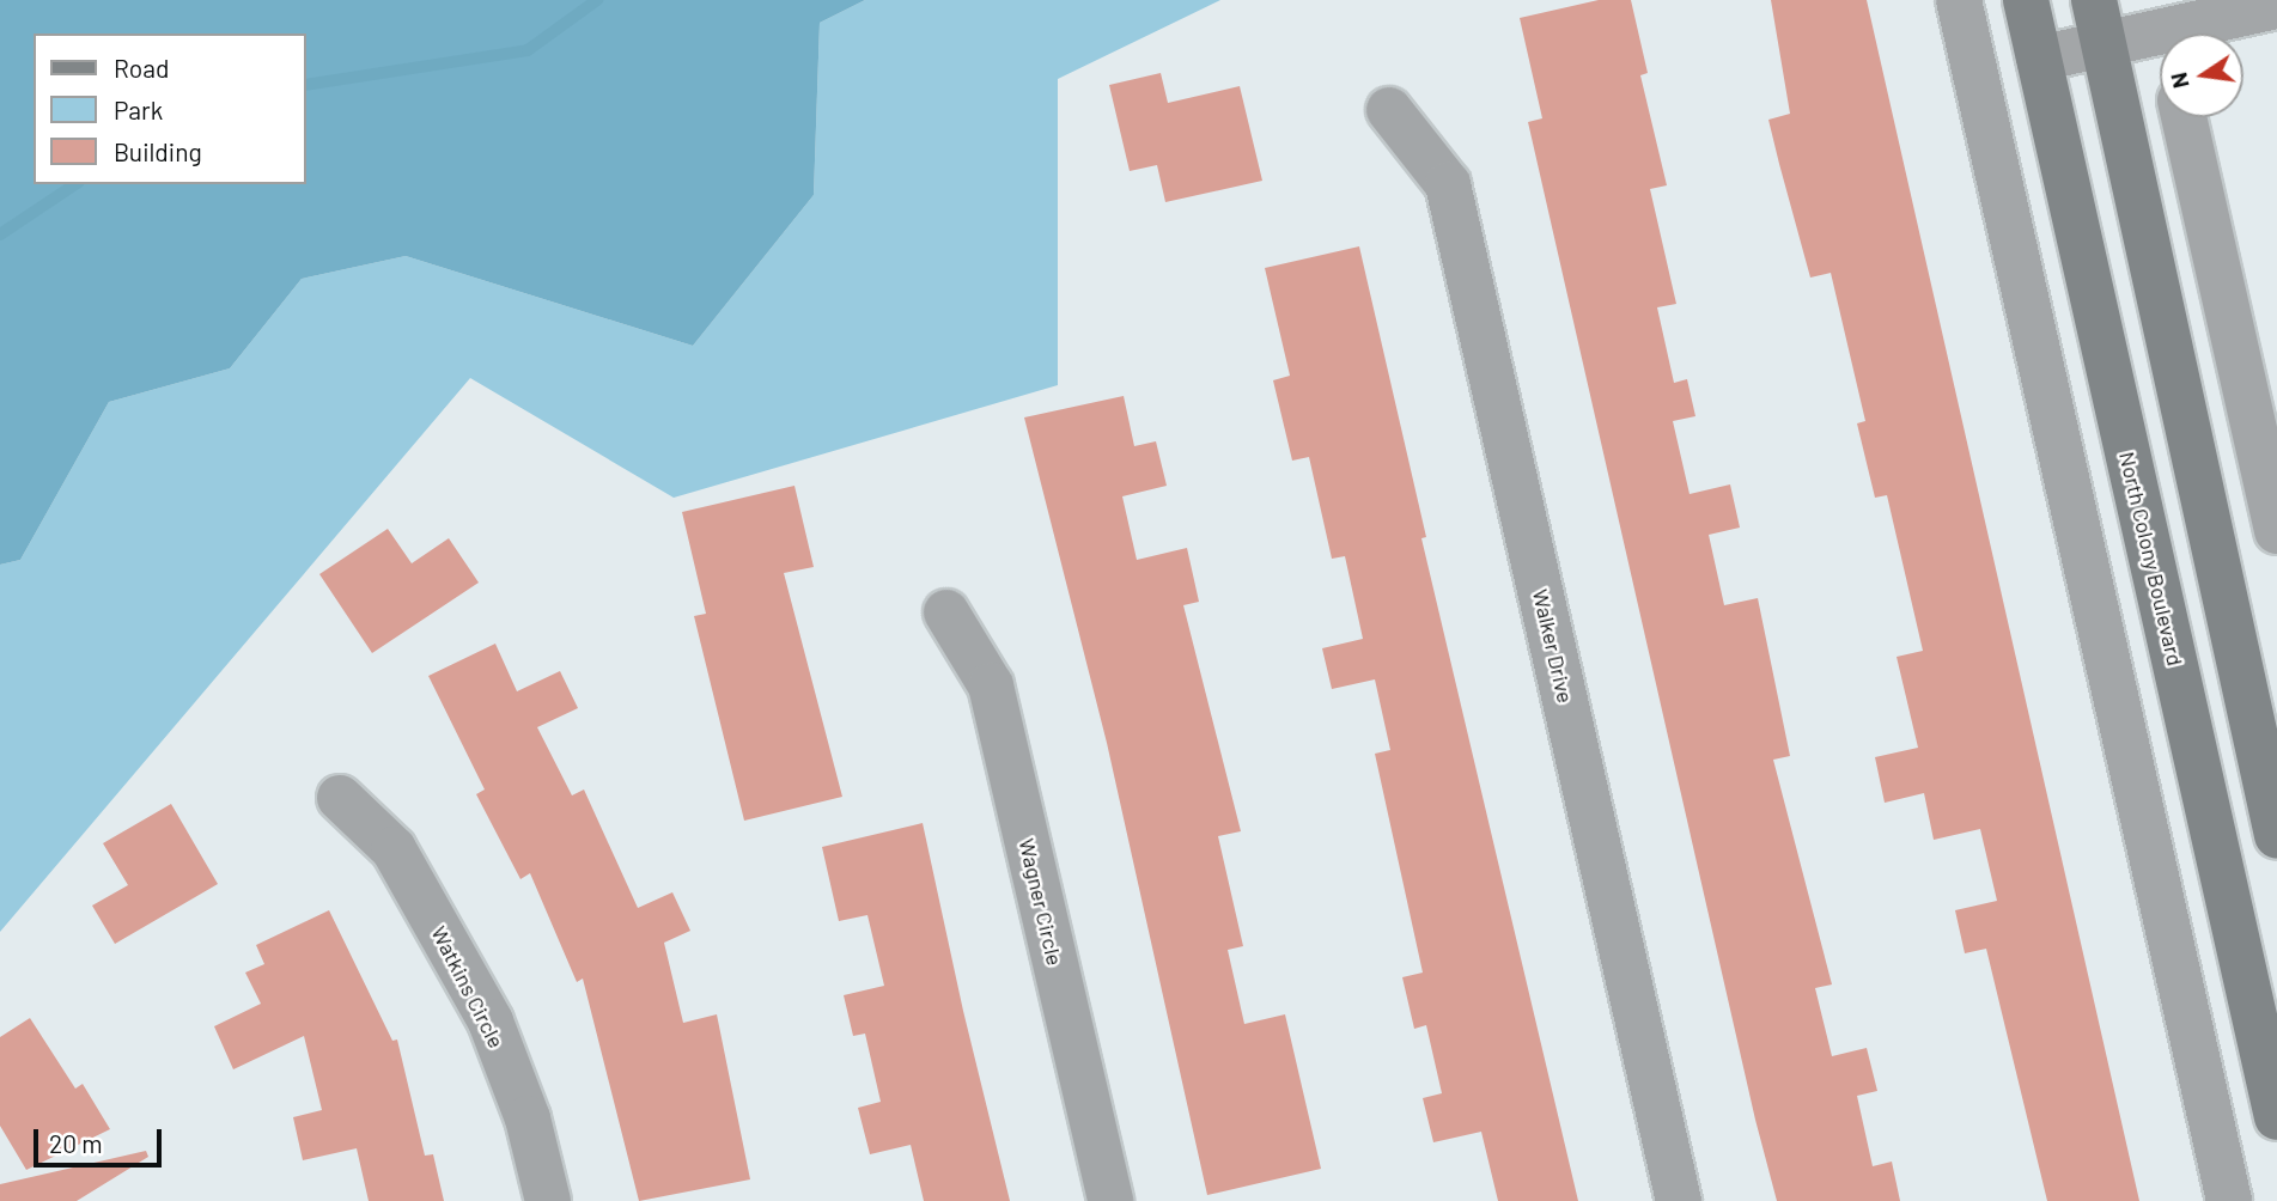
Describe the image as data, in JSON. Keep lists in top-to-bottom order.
{
  "streets": {
    "main road": ["North Colony Boulevard"],
    "street": ["Walker Drive", "Wagner Circle", "Watkins Circle"]
  },
  "legend": ["Road", "Park", "Building"],
  "scale_bar": "20 m",
  "north": "left"
}
